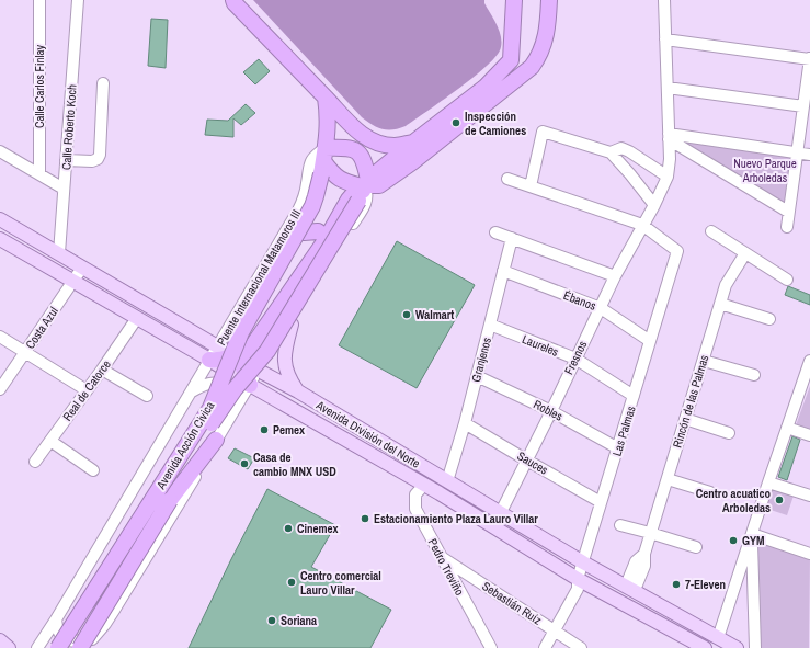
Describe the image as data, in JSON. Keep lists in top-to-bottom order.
{
  "streets": {
    "highway": ["Avenida Acción Civica"],
    "main road": ["Avenida División del Norte"],
    "street": [
      "Calle Carlos Finlay",
      "Calle Roberto Koch",
      "Puente Internacional Matamoros III",
      "Ébanos",
      "Costa Azul",
      "Laureles",
      "Fresnos",
      "Granjenos",
      "Real de Catorce",
      "Rincón de las Palmas",
      "Robles",
      "Las Palmas",
      "Sauces",
      "Pedro Treviño",
      "Sebastián Ruíz"
    ]
  },
  "crossings": [
    ["Calle Roberto Koch", "Avenida División del Norte"],
    ["Puente Internacional Matamoros III", "Avenida División del Norte"],
    ["Puente Internacional Matamoros III", "Avenida Acción Civica"],
    ["Ébanos", "Fresnos"],
    ["Ébanos", "Granjenos"],
    ["Ébanos", "Las Palmas"],
    ["Costa Azul", "Avenida División del Norte"],
    ["Laureles", "Fresnos"],
    ["Laureles", "Granjenos"],
    ["Laureles", "Las Palmas"],
    ["Fresnos", "Robles"],
    ["Fresnos", "Las Palmas"],
    ["Fresnos", "Avenida División del Norte"],
    ["Fresnos", "Sauces"],
    ["Granjenos", "Robles"],
    ["Granjenos", "Avenida División del Norte"],
    ["Granjenos", "Sauces"],
    ["Real de Catorce", "Avenida División del Norte"],
    ["Rincón de las Palmas", "Avenida División del Norte"],
    ["Robles", "Las Palmas"],
    ["Las Palmas", "Avenida División del Norte"],
    ["Las Palmas", "Sauces"],
    ["Las Palmas", "Sebastián Ruíz"],
    ["Avenida División del Norte", "Avenida Acción Civica"],
    ["Avenida División del Norte", "Pedro Treviño"],
    ["Pedro Treviño", "Sebastián Ruíz"]
  ],
  "parks": ["Nuevo Parque Arboledas"],
  "places": [
    "Inspección de Camiones",
    "Walmart",
    "Pemex",
    "Casa de cambio MNX USD",
    "Centro acuatico Arboledas",
    "Estacionamiento Plaza Lauro Villar",
    "Cinemex",
    "GYM",
    "Centro comercial Lauro Villar",
    "7-Eleven",
    "Soriana"
  ]
}
